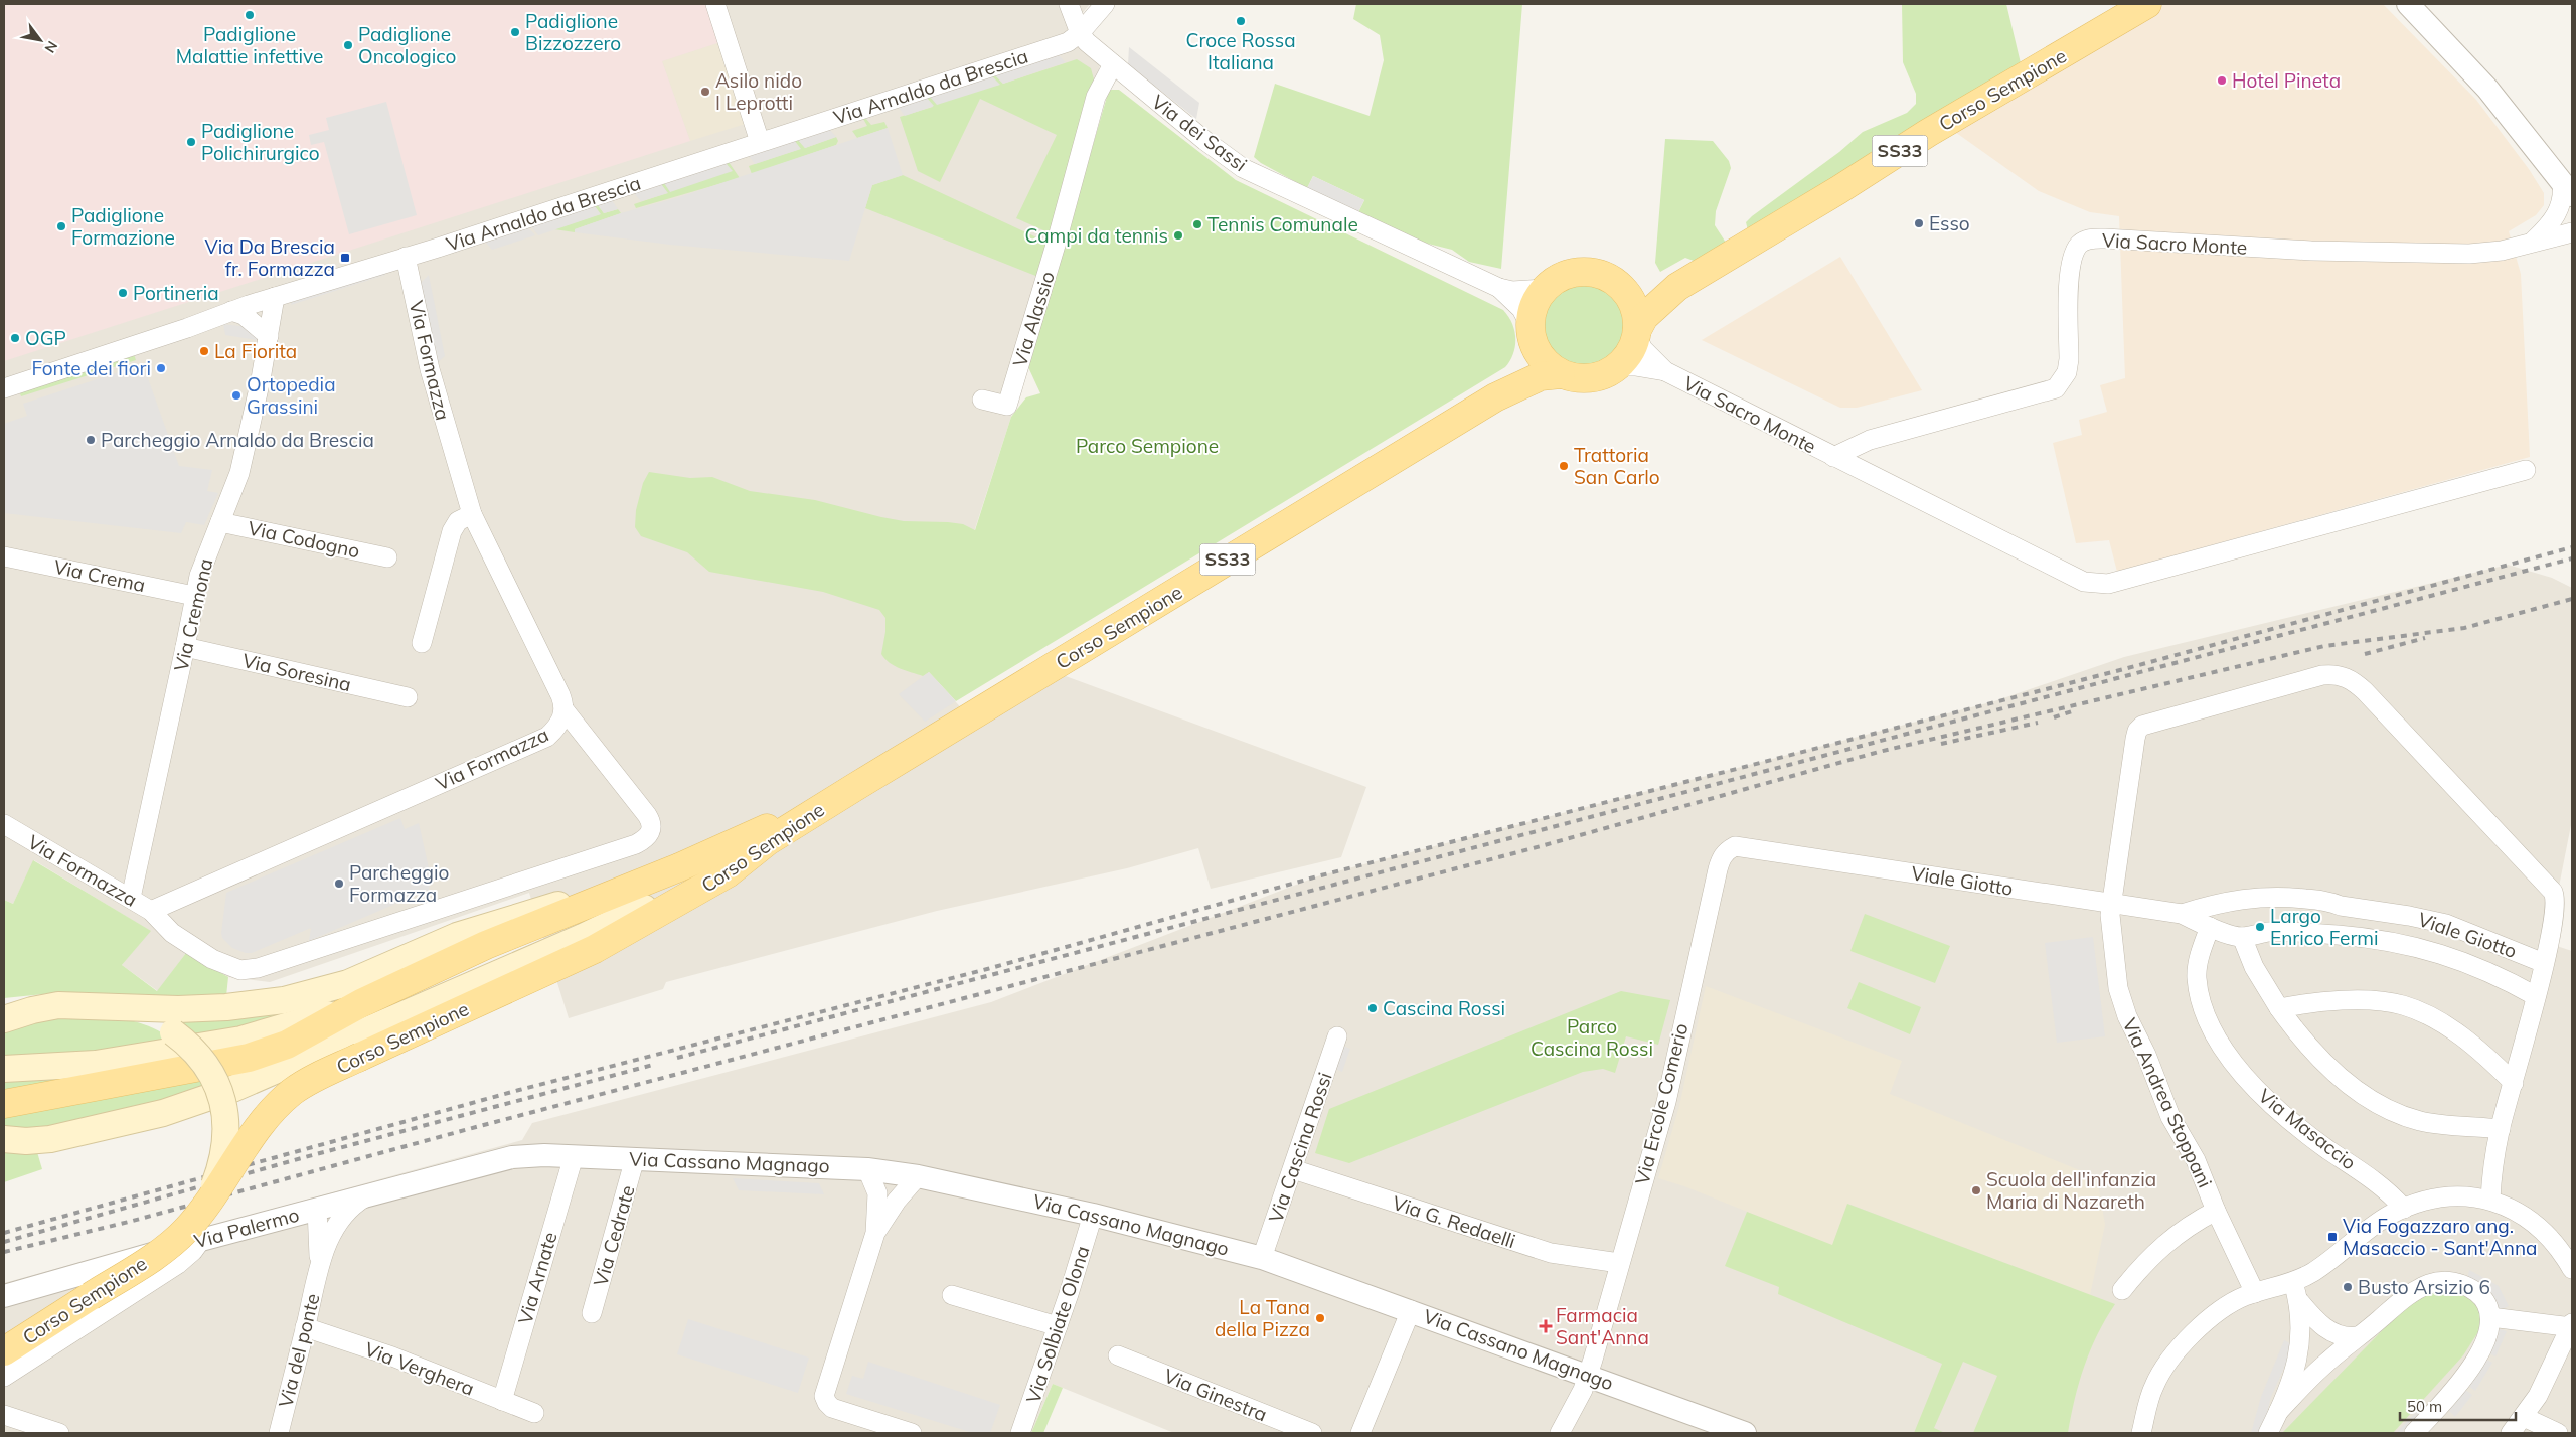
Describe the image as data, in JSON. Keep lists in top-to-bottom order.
{
  "streets": {
    "main road": ["Corso Sempione", "SS33"],
    "street": [
      "Via Arnaldo da Brescia",
      "Via dei Sassi",
      "Via Sacro Monte",
      "Via Alassio",
      "Via Formazza",
      "Via Codogno",
      "Via Crema",
      "Via Cremona",
      "Via Soresina",
      "Viale Giotto",
      "Via Andrea Stoppani",
      "Via Ercole Comerio",
      "Via Masaccio",
      "Via Cascina Rossi",
      "Via Cassano Magnago",
      "Via G. Redaelli",
      "Via Palermo",
      "Via Cedrate",
      "Via Arnate",
      "Via Solbiate Olona",
      "Via del ponte",
      "Via Verghera",
      "Via Ginestra"
    ]
  },
  "crossings": [
    ["Via Arnaldo da Brescia", "Via dei Sassi"],
    ["Via Arnaldo da Brescia", "Via Formazza"],
    ["Via Arnaldo da Brescia", "Via Cremona"],
    ["Corso Sempione", "SS33"],
    ["Via dei Sassi", "SS33"],
    ["Via dei Sassi", "Via Sacro Monte"],
    ["Via dei Sassi", "Via Alassio"],
    ["SS33", "Via Sacro Monte"],
    ["Via Formazza", "Via Cremona"],
    ["Via Codogno", "Via Cremona"],
    ["Via Crema", "Via Cremona"],
    ["Via Cremona", "Via Soresina"],
    ["Viale Giotto", "Via Andrea Stoppani"],
    ["Viale Giotto", "Via Ercole Comerio"],
    ["Viale Giotto", "Via Masaccio"],
    ["Via Ercole Comerio", "Via Cassano Magnago"],
    ["Via Ercole Comerio", "Via G. Redaelli"],
    ["Via Cascina Rossi", "Via Cassano Magnago"],
    ["Via Cascina Rossi", "Via G. Redaelli"],
    ["Via Cassano Magnago", "Via Palermo"],
    ["Via Cassano Magnago", "Via Cedrate"],
    ["Via Cassano Magnago", "Via Arnate"],
    ["Via Cassano Magnago", "Via Solbiate Olona"],
    ["Via Palermo", "Via del ponte"],
    ["Via Arnate", "Via Verghera"],
    ["Via del ponte", "Via Verghera"]
  ],
  "parks": ["Parco Sempione", "Parco Cascina Rossi"],
  "places": {
    "other": [
      "Padiglione Malattie infettive",
      "Croce Rossa Italiana",
      "Padiglione Bizzozzero",
      "Padiglione Oncologico",
      "Hotel Pineta",
      "Asilo nido I Leprotti",
      "Padiglione Polichirurgico",
      "Esso",
      "Tennis Comunale",
      "Padiglione Formazione",
      "Campi da tennis",
      "Portineria",
      "OGP",
      "La Fiorita",
      "Fonte dei fiori",
      "Ortopedia Grassini",
      "Parcheggio Arnaldo da Brescia",
      "Trattoria San Carlo",
      "Parcheggio Formazza",
      "Largo Enrico Fermi",
      "Cascina Rossi",
      "Scuola dell'infanzia Maria di Nazareth",
      "Busto Arsizio 6",
      "La Tana della Pizza"
    ],
    "transit": ["Via Da Brescia fr. Formazza", "Via Fogazzaro ang. Masaccio - Sant'Anna"],
    "health": ["Farmacia Sant'Anna"]
  },
  "scale_bar": "50 m",
  "north": "bottom right"
}
